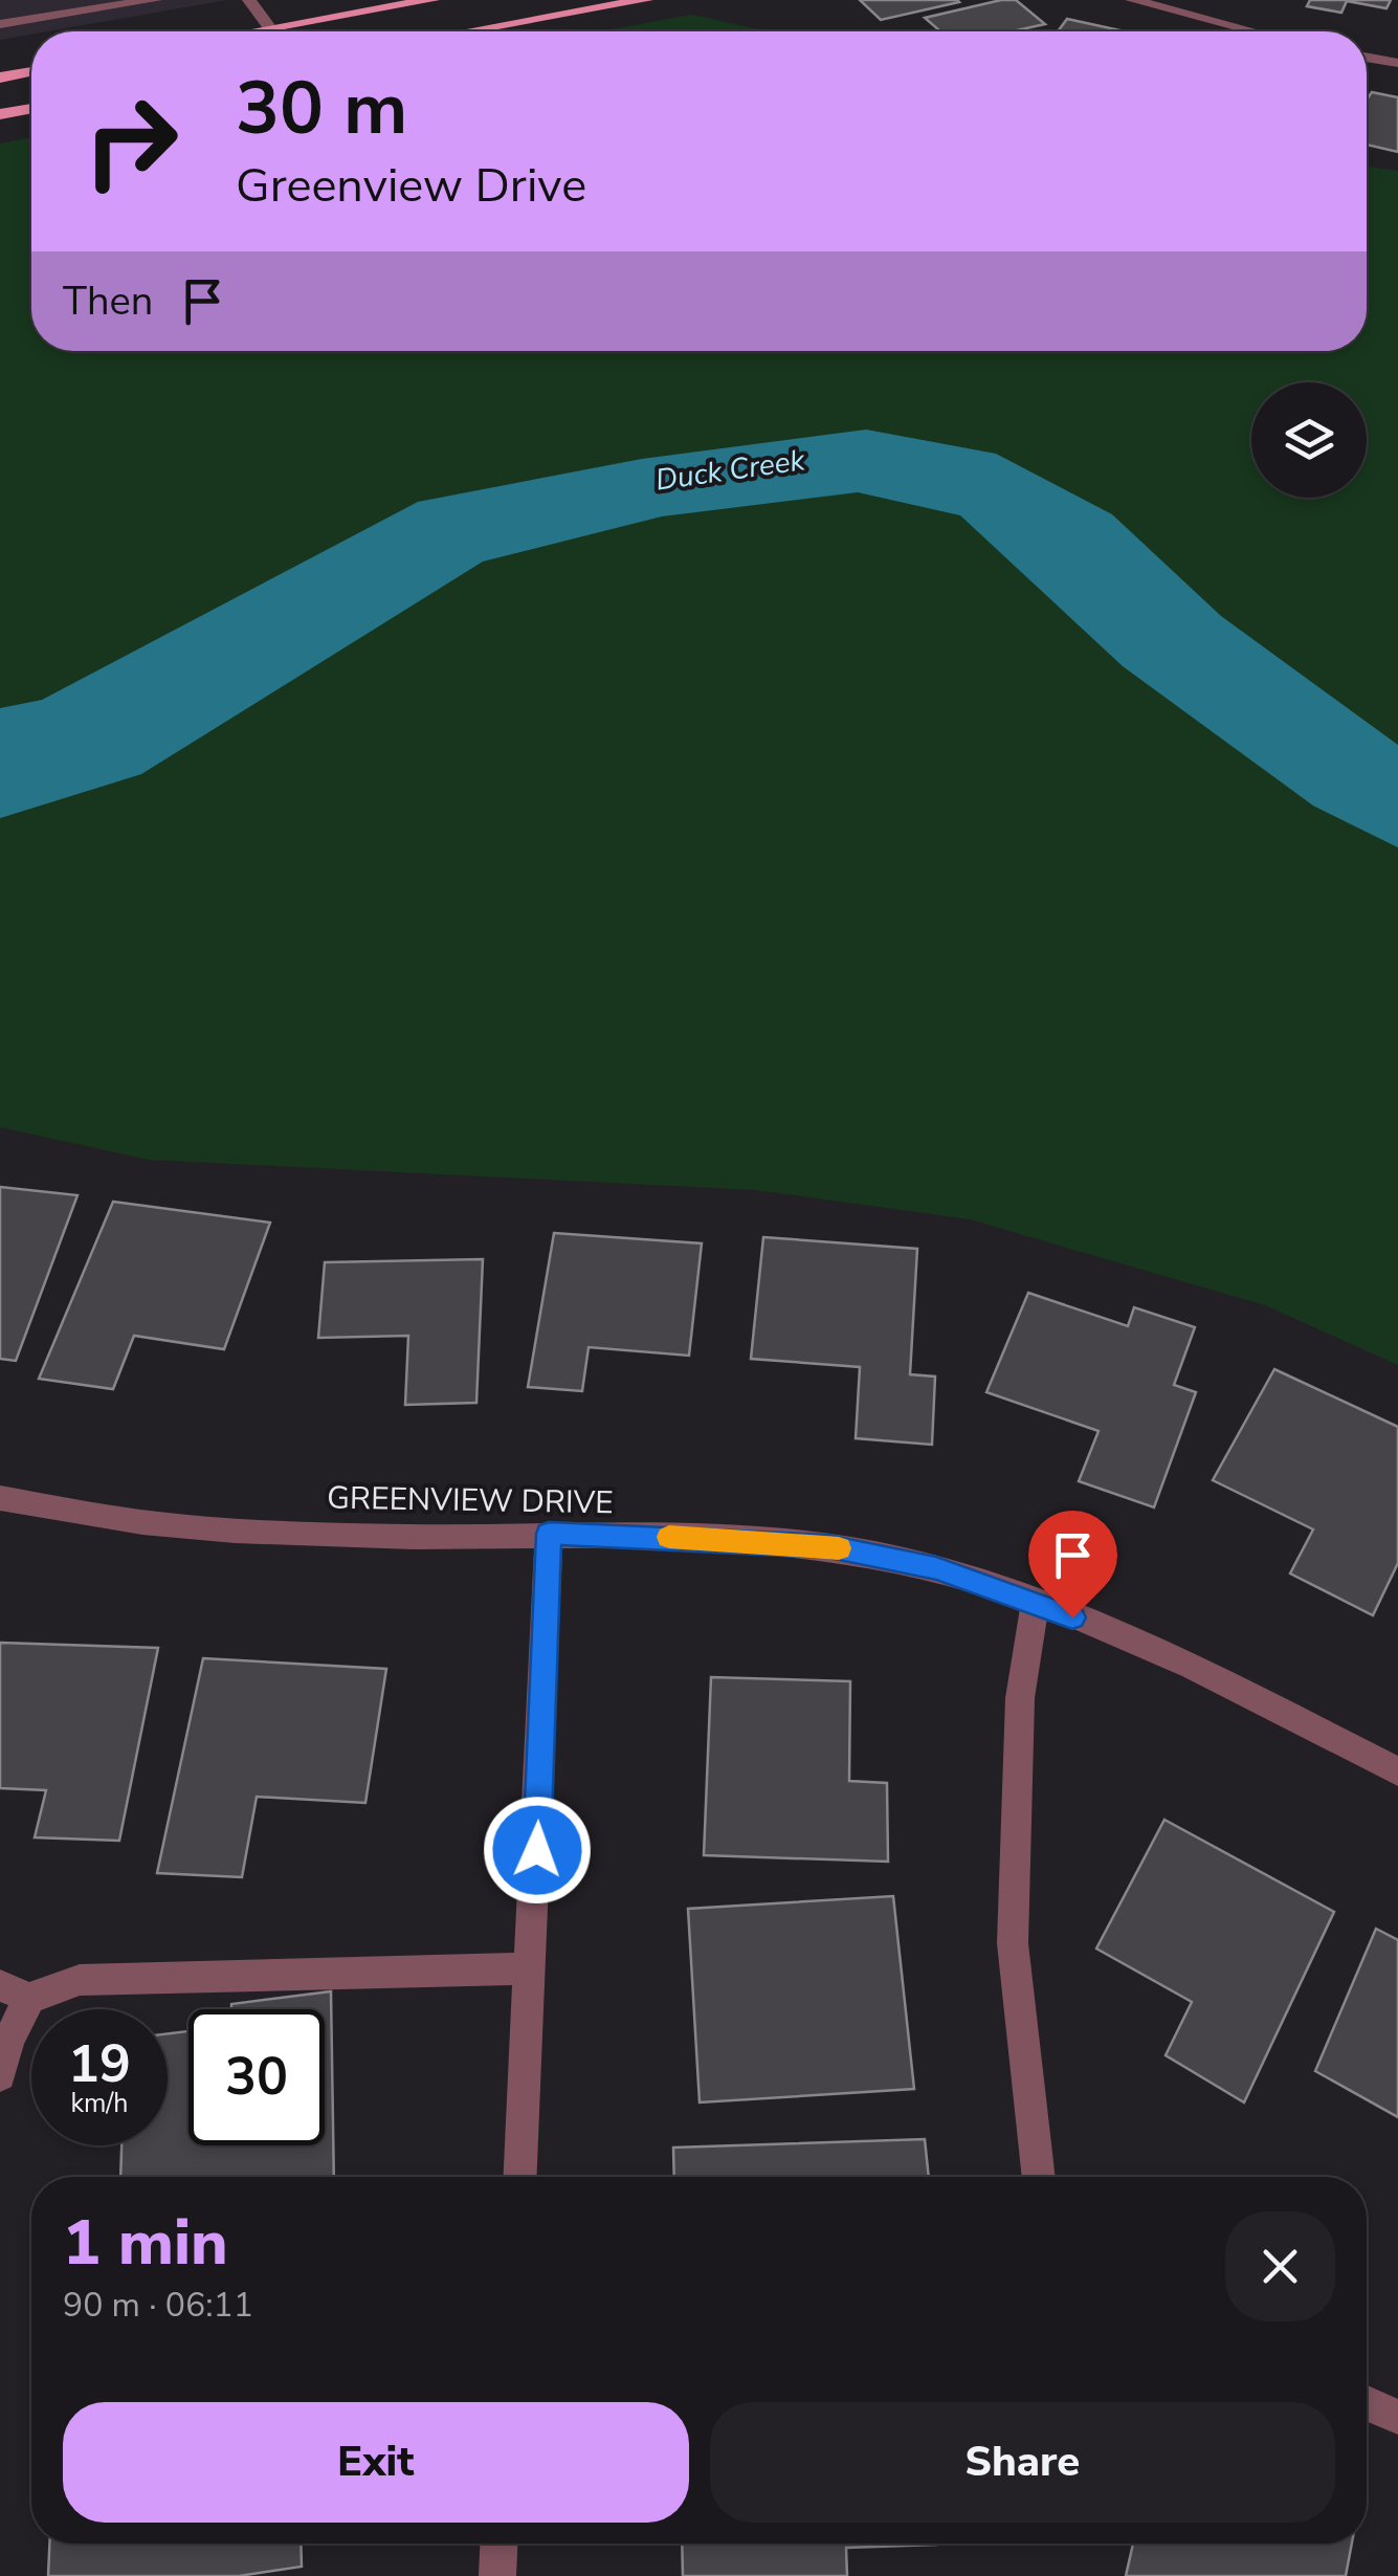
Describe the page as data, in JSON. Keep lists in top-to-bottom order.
{
  "streets": {
    "street": ["GREENVIEW DRIVE"]
  },
  "water": ["Duck Creek"],
  "page": {
    "turn": ["30 m", "Greenview Drive"],
    "then": "Then",
    "speed": "19 km/h",
    "limit": "30",
    "heading": ["1 min", "90 m · 06:11"],
    "buttons": ["Exit", "Share"]
  }
}
